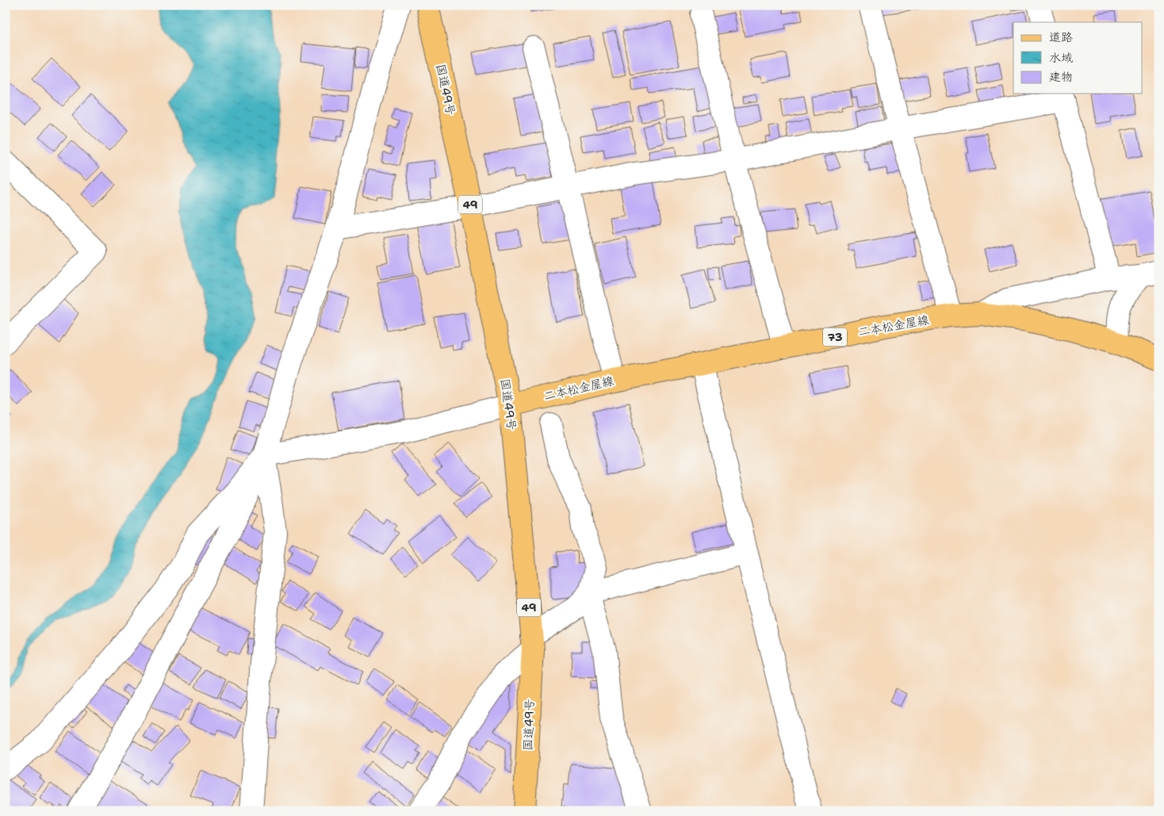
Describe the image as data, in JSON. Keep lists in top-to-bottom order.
{
  "streets": {
    "main road": [
      "国道49号",
      "49",
      "二本松金屋線",
      "73"
    ]
  },
  "crossings": [
    ["国道49号", "二本松金屋線"]
  ],
  "legend": ["道路", "水域", "建物"]
}
